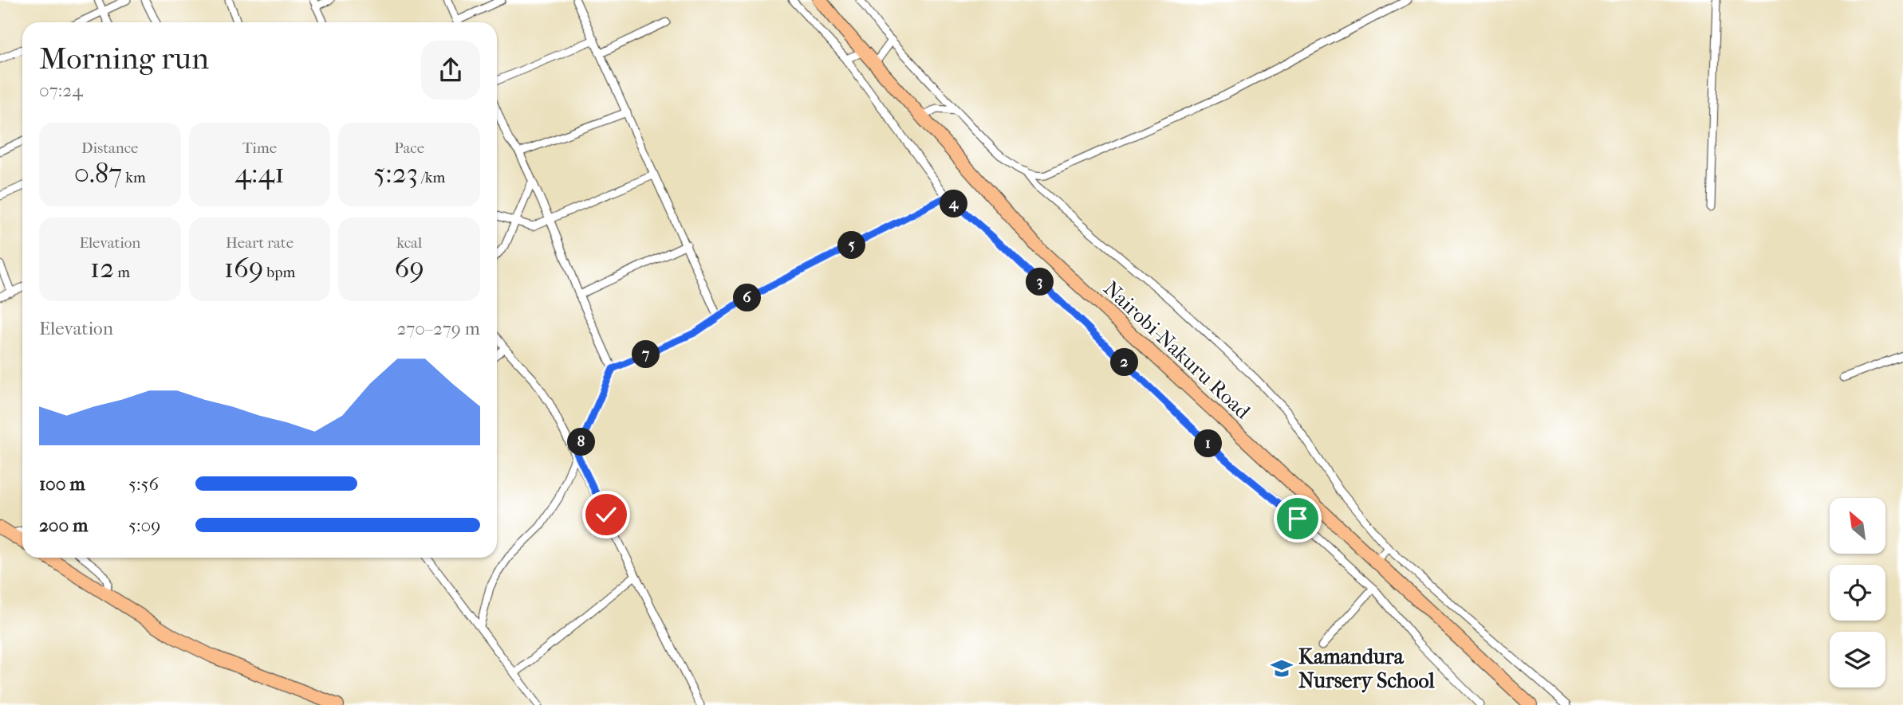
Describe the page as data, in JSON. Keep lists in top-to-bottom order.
{
  "streets": {
    "highway": ["Nairobi-Nakuru Road"]
  },
  "places": {
    "school or university": ["Kamandura Nursery School"]
  },
  "north": "top left",
  "page": {
    "heading": ["Morning run", "07:24"],
    "stats": [
      ["Distance", "0.87 km"],
      ["Time", "4:41"],
      ["Pace", "5:23 /km"],
      ["Elevation", "12 m"],
      ["Heart rate", "169 bpm"],
      ["kcal", "69"]
    ],
    "pins": [
      "4",
      "5",
      "3",
      "6",
      "7",
      "2",
      "8",
      "1"
    ],
    "chart": ["Elevation", "270–279 m"],
    "list": [
      {
        "name": "100 m",
        "note": "5:56"
      },
      {
        "name": "200 m",
        "note": "5:09"
      }
    ]
  }
}
